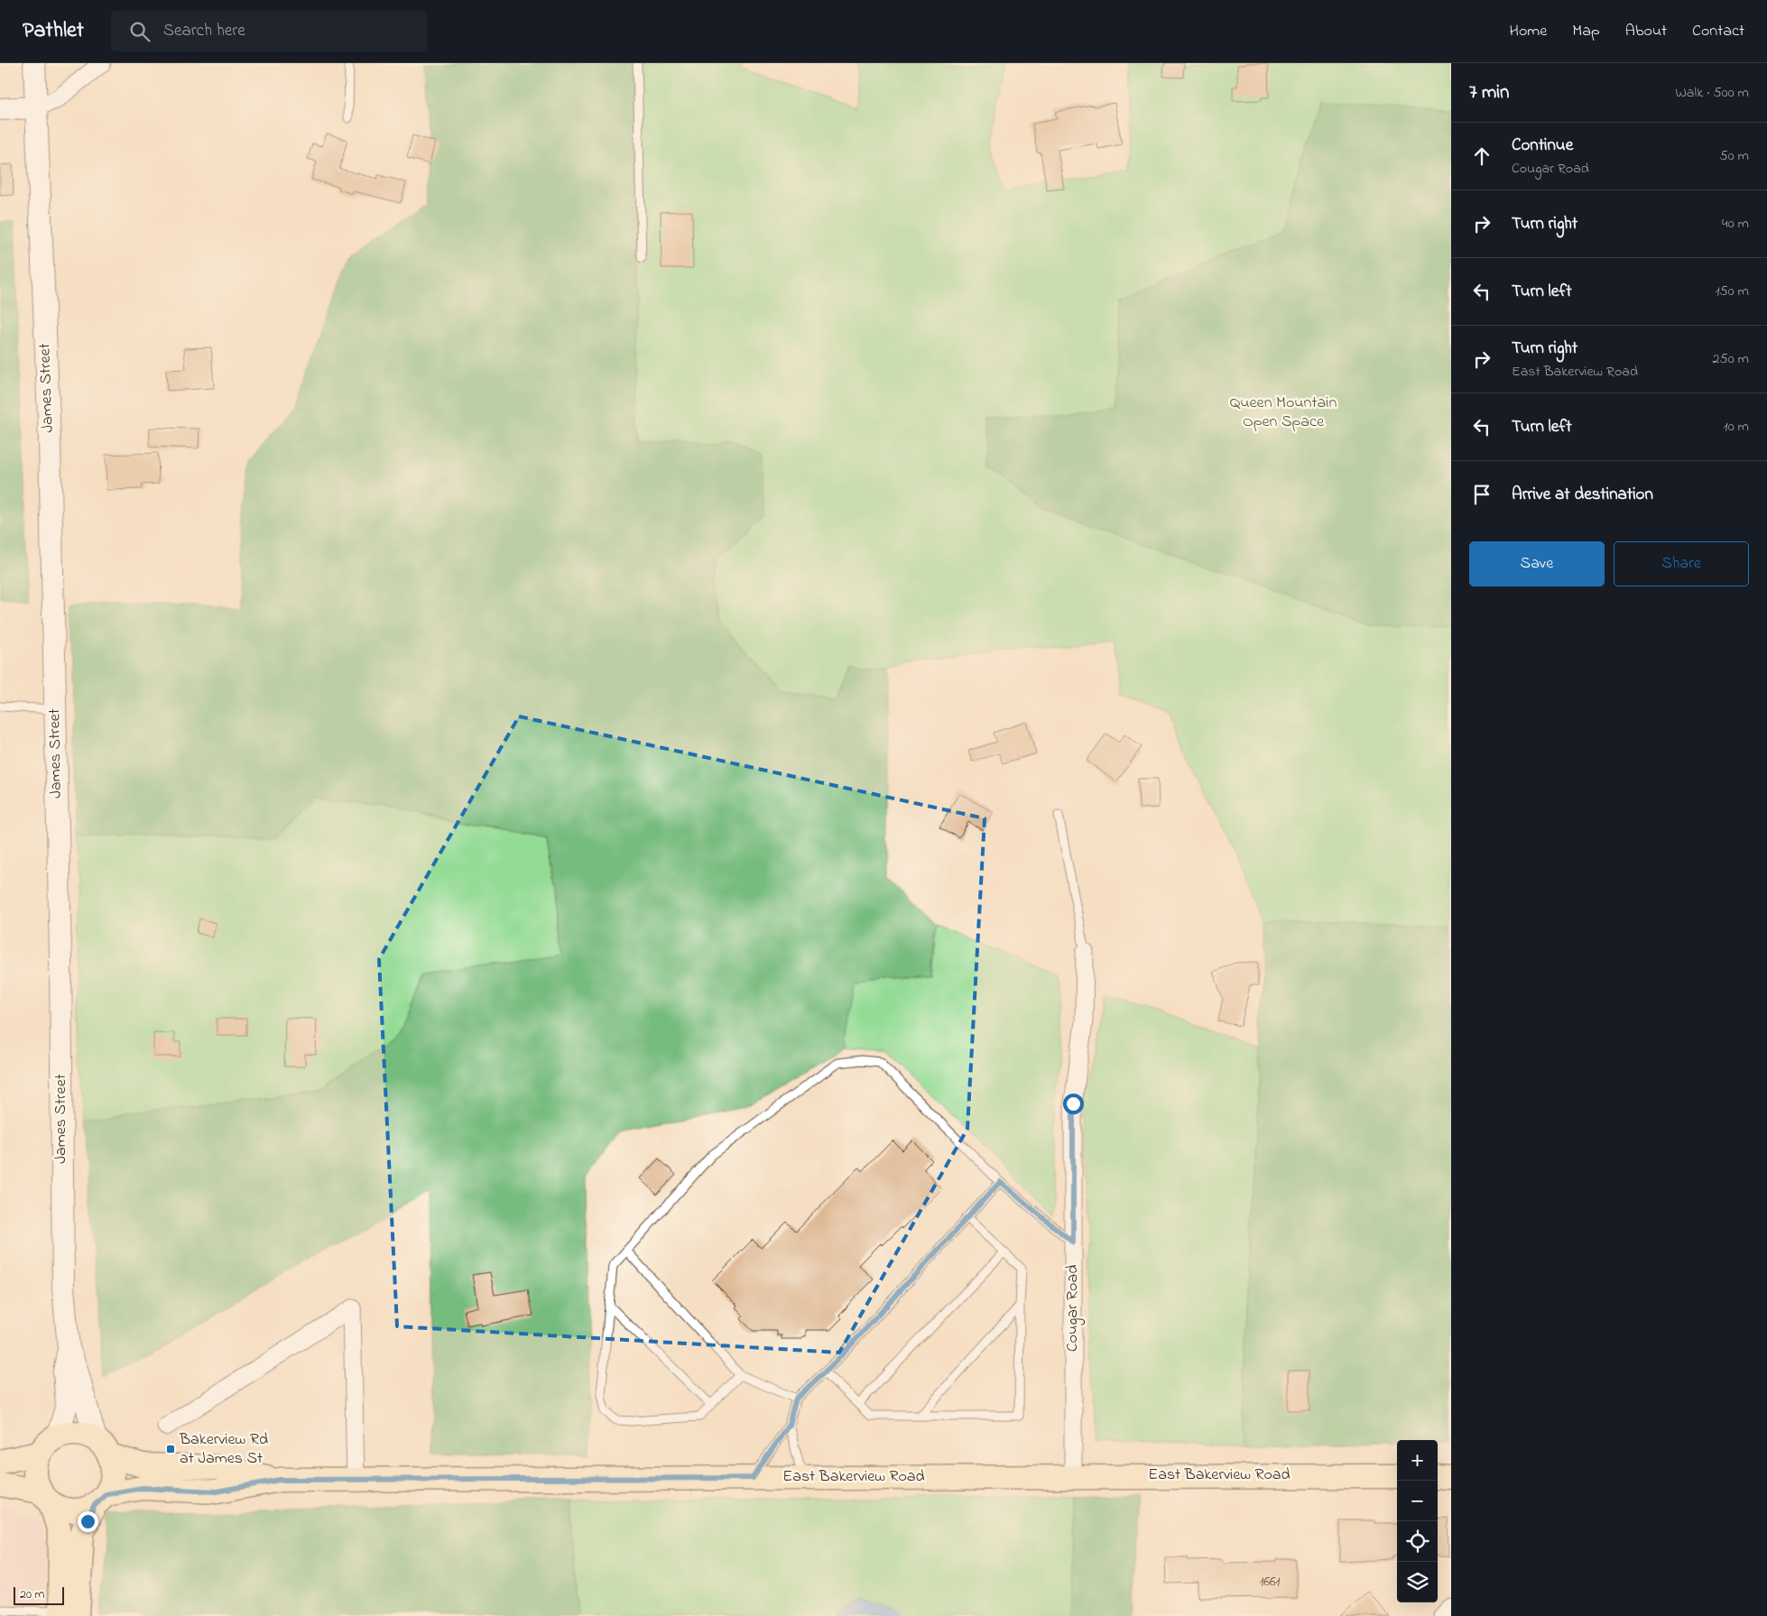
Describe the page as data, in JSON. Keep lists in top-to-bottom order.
{
  "streets": {
    "main road": ["East Bakerview Road"],
    "street": ["James Street", "Cougar Road"]
  },
  "crossings": [
    ["James Street", "East Bakerview Road"],
    ["Cougar Road", "East Bakerview Road"]
  ],
  "parks": ["Queen Mountain Open Space"],
  "places": {
    "transit": ["Bakerview Rd at James St"]
  },
  "house_numbers": ["1661"],
  "scale_bar": "20 m",
  "page": {
    "header": "Pathlet",
    "search": "Search here",
    "nav": [
      "Home",
      "Map",
      "About",
      "Contact"
    ],
    "heading": ["7 min", "Walk · 500 m"],
    "list": [
      ["Continue", "Cougar Road", "50 m"],
      ["Turn right", "40 m"],
      ["Turn left", "150 m"],
      ["Turn right", "East Bakerview Road", "250 m"],
      ["Turn left", "10 m"],
      "Arrive at destination"
    ],
    "buttons": ["Save", "Share"],
    "map_buttons": ["+", "−"],
    "scale": "20 m"
  }
}
